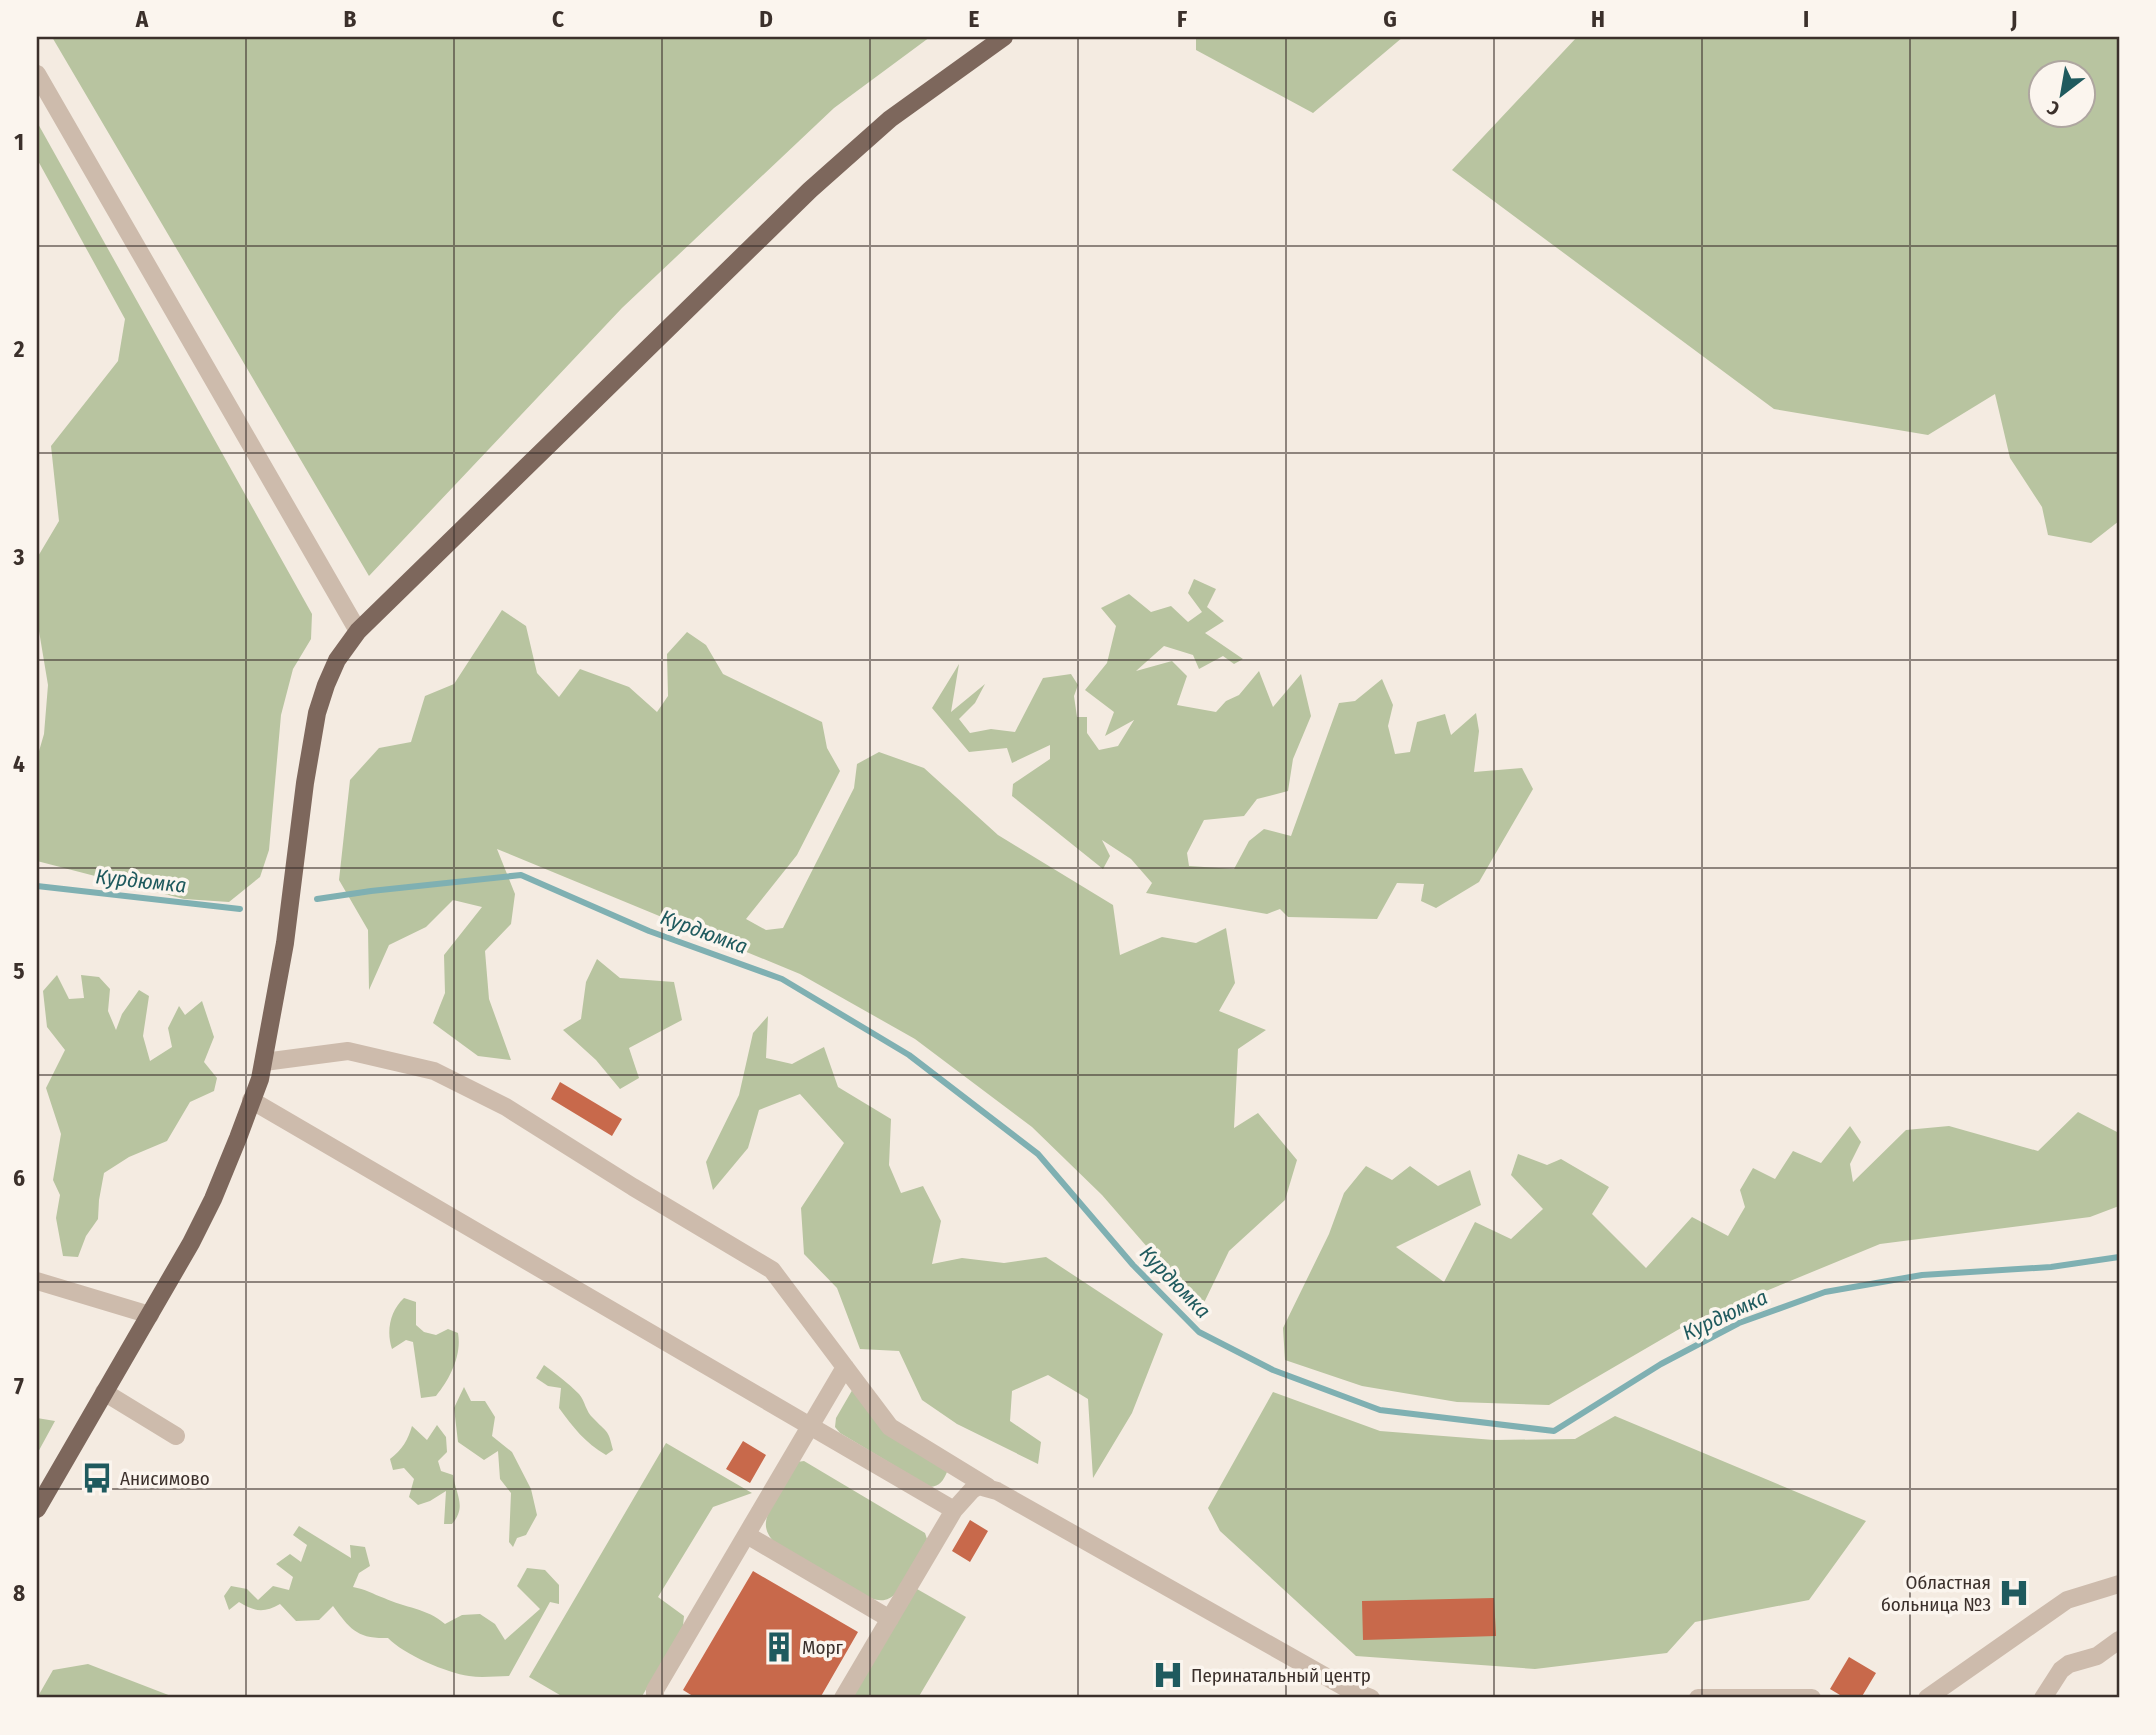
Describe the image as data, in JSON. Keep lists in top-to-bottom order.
{
  "water": ["Курдюмка"],
  "places": {
    "bus stop": ["Анисимово"],
    "hospital": ["Областная больница №3", "Перинатальный центр"],
    "building": ["Морг"]
  },
  "north": "bottom left",
  "grid": {
    "columns": [
      "A",
      "B",
      "C",
      "D",
      "E",
      "F",
      "G",
      "H",
      "I",
      "J"
    ],
    "rows": [
      "1",
      "2",
      "3",
      "4",
      "5",
      "6",
      "7",
      "8"
    ]
  }
}
